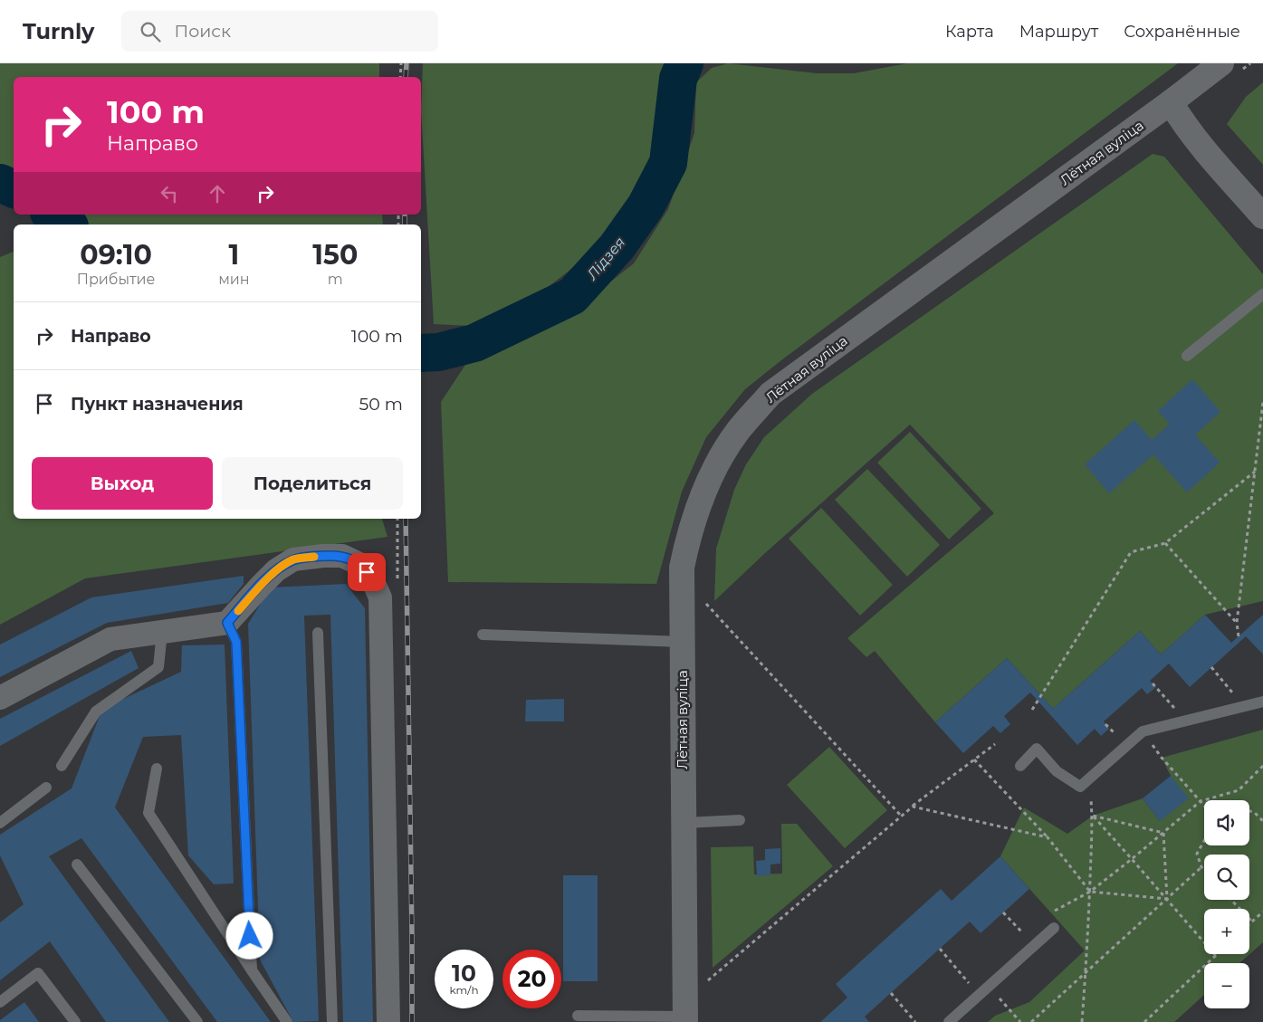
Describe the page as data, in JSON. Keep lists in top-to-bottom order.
{
  "streets": {
    "street": ["Лётная вуліца"]
  },
  "water": ["Лідзея"],
  "page": {
    "header": "Turnly",
    "search": "Поиск",
    "nav": ["Карта", "Маршрут", "Сохранённые"],
    "turn": ["100 m", "Направо"],
    "eta": [
      "09:10",
      "Прибытие",
      "1",
      "мин",
      "150",
      "m"
    ],
    "list": [
      {
        "name": "Направо",
        "value": "100 m"
      },
      {
        "name": "Пункт назначения",
        "value": "50 m"
      }
    ],
    "buttons": ["Выход", "Поделиться"],
    "map_buttons": ["+", "−"],
    "speed": "10 km/h",
    "limit": "20"
  }
}
